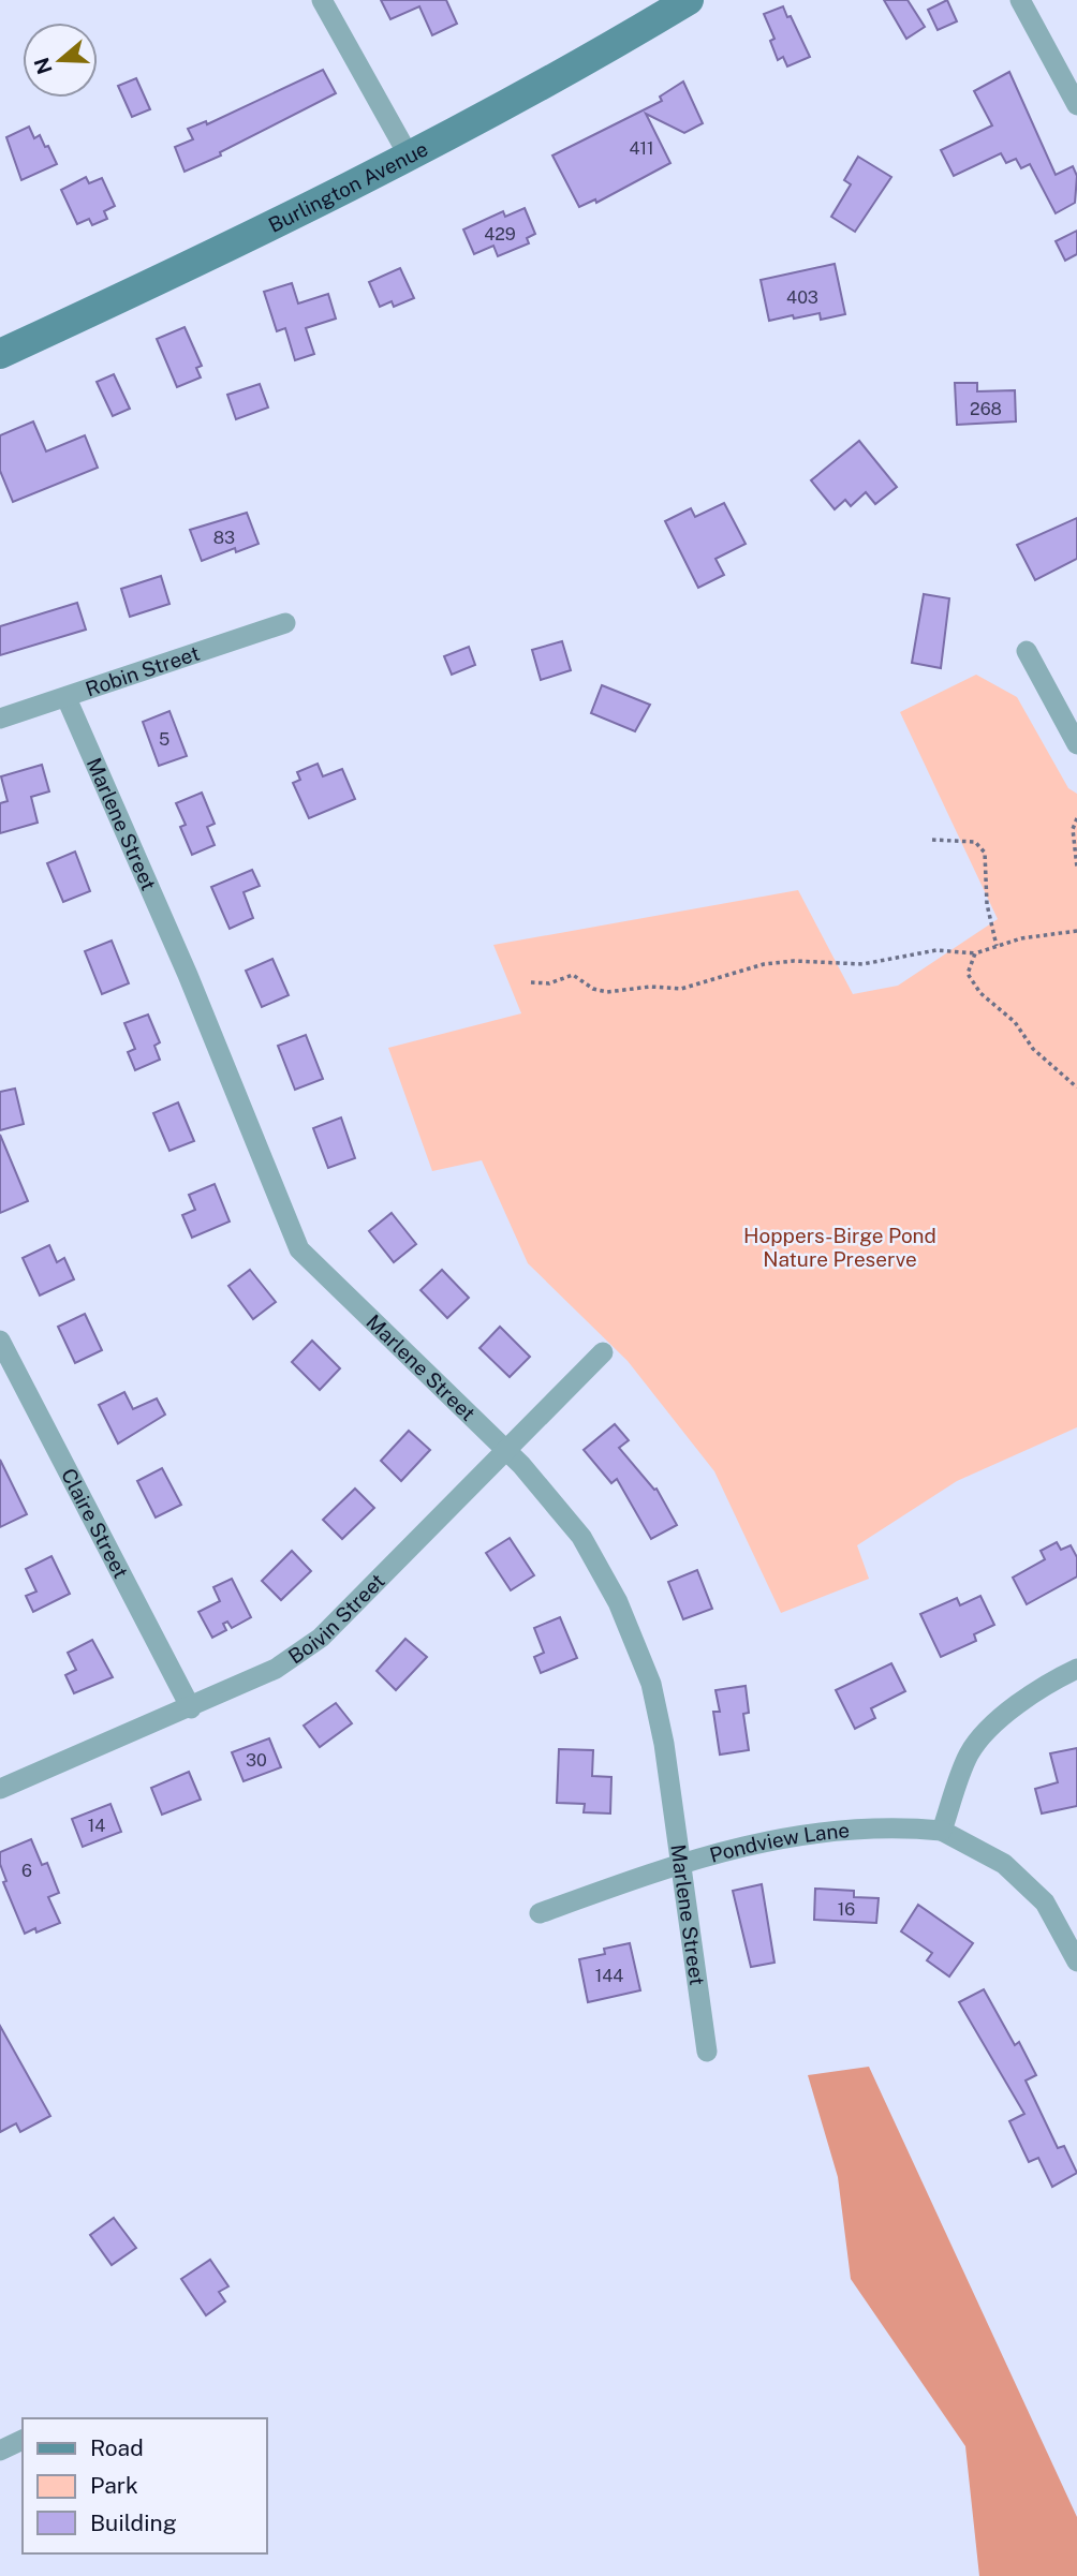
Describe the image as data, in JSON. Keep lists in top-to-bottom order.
{
  "streets": {
    "main road": ["Burlington Avenue"],
    "street": [
      "Robin Street",
      "Marlene Street",
      "Claire Street",
      "Boivin Street",
      "Pondview Lane"
    ]
  },
  "crossings": [
    ["Robin Street", "Marlene Street"],
    ["Marlene Street", "Boivin Street"],
    ["Marlene Street", "Pondview Lane"],
    ["Claire Street", "Boivin Street"]
  ],
  "parks": ["Hoppers-Birge Pond Nature Preserve"],
  "house_numbers": [
    "411",
    "429",
    "403",
    "268",
    "83",
    "5",
    "30",
    "14",
    "6",
    "16",
    "144"
  ],
  "legend": ["Road", "Park", "Building"],
  "north": "left"
}
